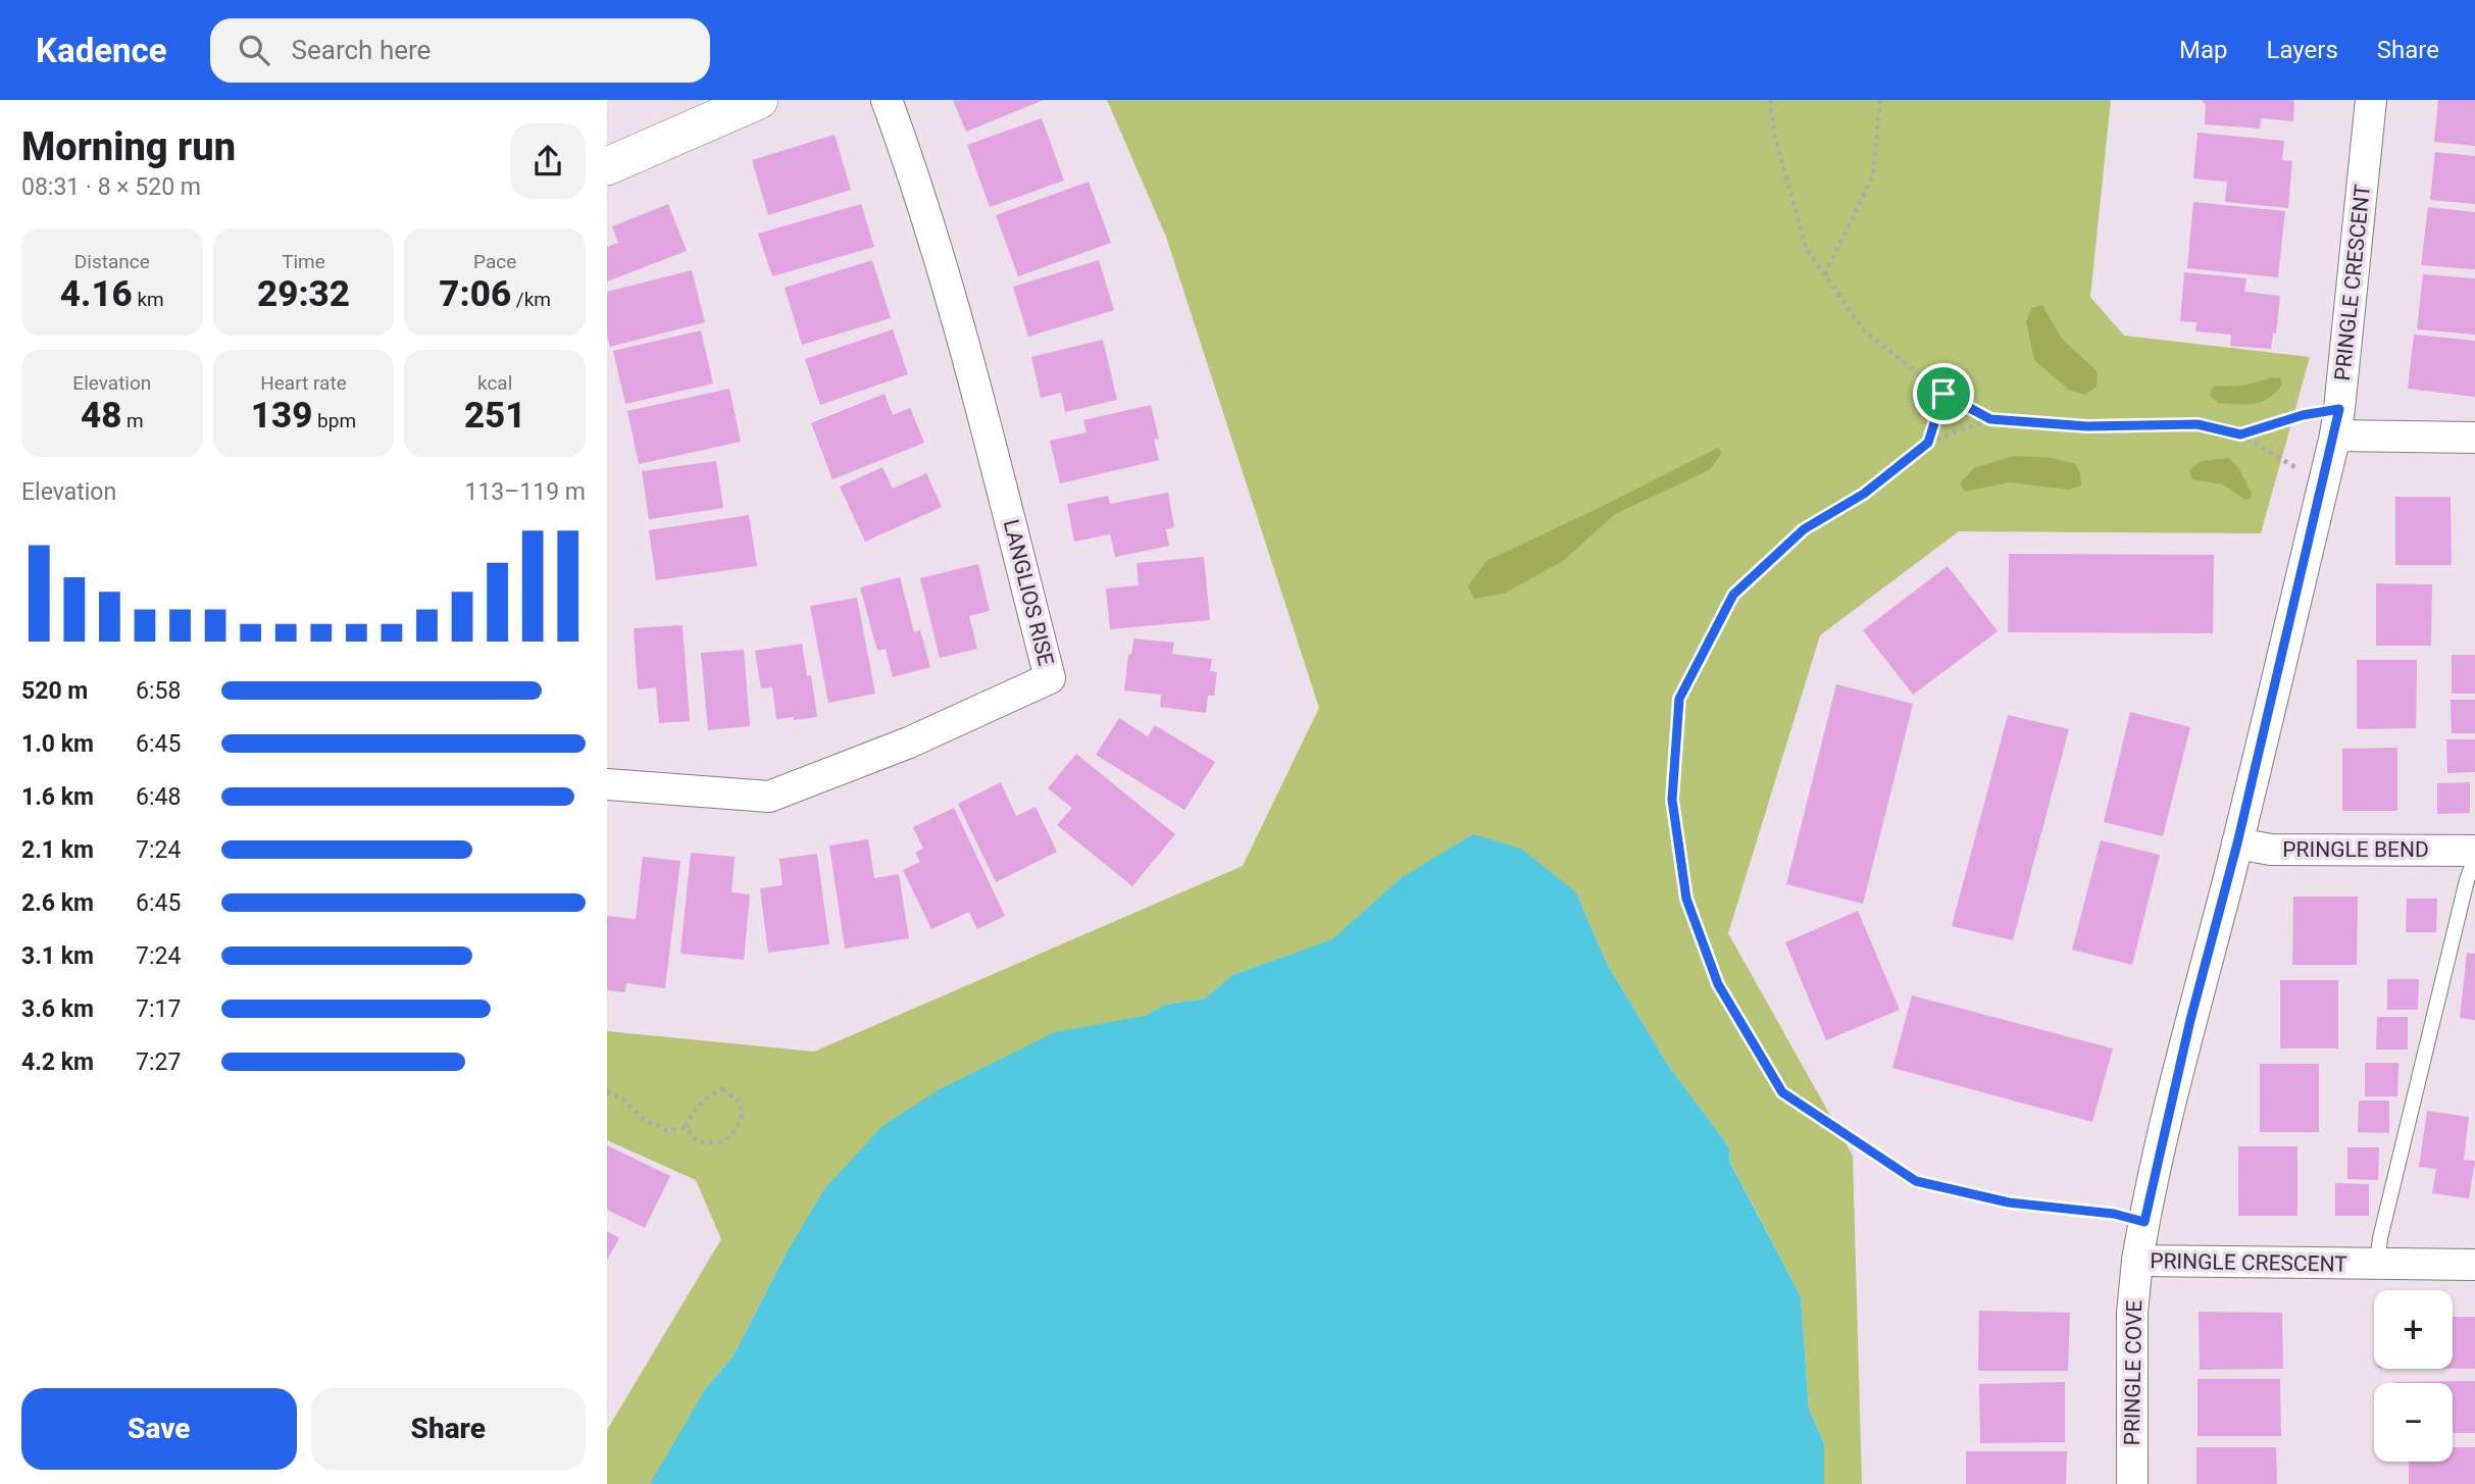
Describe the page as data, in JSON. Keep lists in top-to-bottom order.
{
  "streets": {
    "street": [
      "PRINGLE CRESCENT",
      "LANGLIOS RISE",
      "PRINGLE BEND",
      "PRINGLE COVE"
    ]
  },
  "crossings": [
    ["PRINGLE CRESCENT", "PRINGLE BEND"],
    ["PRINGLE CRESCENT", "PRINGLE COVE"]
  ],
  "page": {
    "header": "Kadence",
    "search": "Search here",
    "nav": ["Map", "Layers", "Share"],
    "heading": ["Morning run", "08:31 · 8 × 520 m"],
    "stats": [
      ["Distance", "4.16 km"],
      ["Time", "29:32"],
      ["Pace", "7:06 /km"],
      ["Elevation", "48 m"],
      ["Heart rate", "139 bpm"],
      ["kcal", "251"]
    ],
    "chart": ["Elevation", "113–119 m"],
    "list": [
      {
        "name": "520 m",
        "note": "6:58"
      },
      {
        "name": "1.0 km",
        "note": "6:45"
      },
      {
        "name": "1.6 km",
        "note": "6:48"
      },
      {
        "name": "2.1 km",
        "note": "7:24"
      },
      {
        "name": "2.6 km",
        "note": "6:45"
      },
      {
        "name": "3.1 km",
        "note": "7:24"
      },
      {
        "name": "3.6 km",
        "note": "7:17"
      },
      {
        "name": "4.2 km",
        "note": "7:27"
      }
    ],
    "map_buttons": ["+", "−"],
    "buttons": ["Save", "Share"]
  }
}
